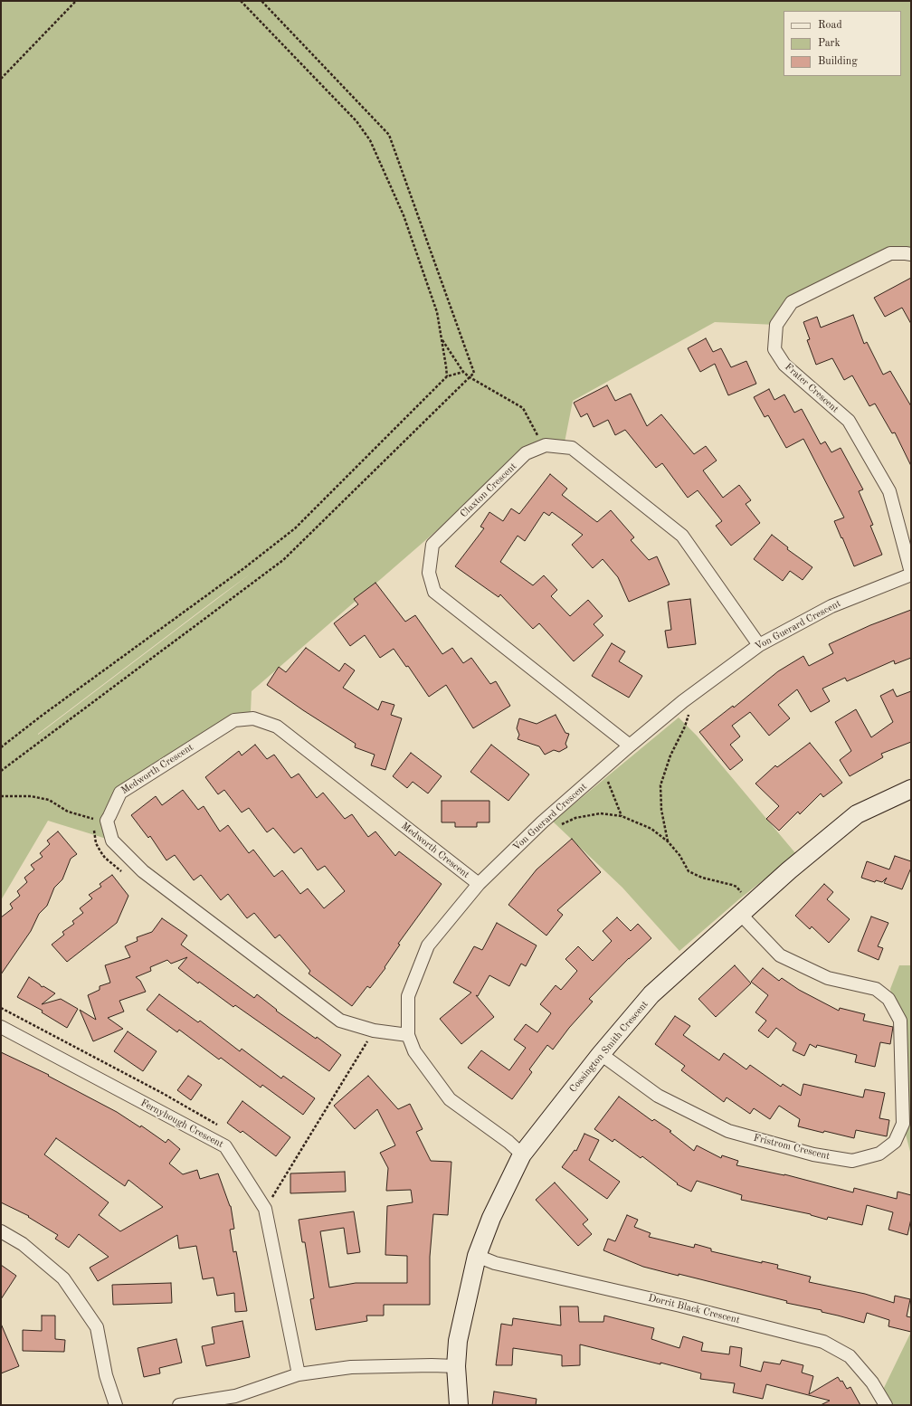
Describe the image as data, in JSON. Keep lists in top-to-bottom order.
{
  "streets": {
    "street": [
      "Frater Crescent",
      "Claxton Crescent",
      "Von Guerard Crescent",
      "Medworth Crescent",
      "Cossington Smith Crescent",
      "Fernyhough Crescent",
      "Fristrom Crescent",
      "Dorrit Black Crescent"
    ]
  },
  "crossings": [
    ["Frater Crescent", "Von Guerard Crescent"],
    ["Claxton Crescent", "Von Guerard Crescent"],
    ["Von Guerard Crescent", "Medworth Crescent"],
    ["Von Guerard Crescent", "Cossington Smith Crescent"],
    ["Cossington Smith Crescent", "Fristrom Crescent"],
    ["Cossington Smith Crescent", "Dorrit Black Crescent"]
  ],
  "legend": ["Road", "Park", "Building"]
}
